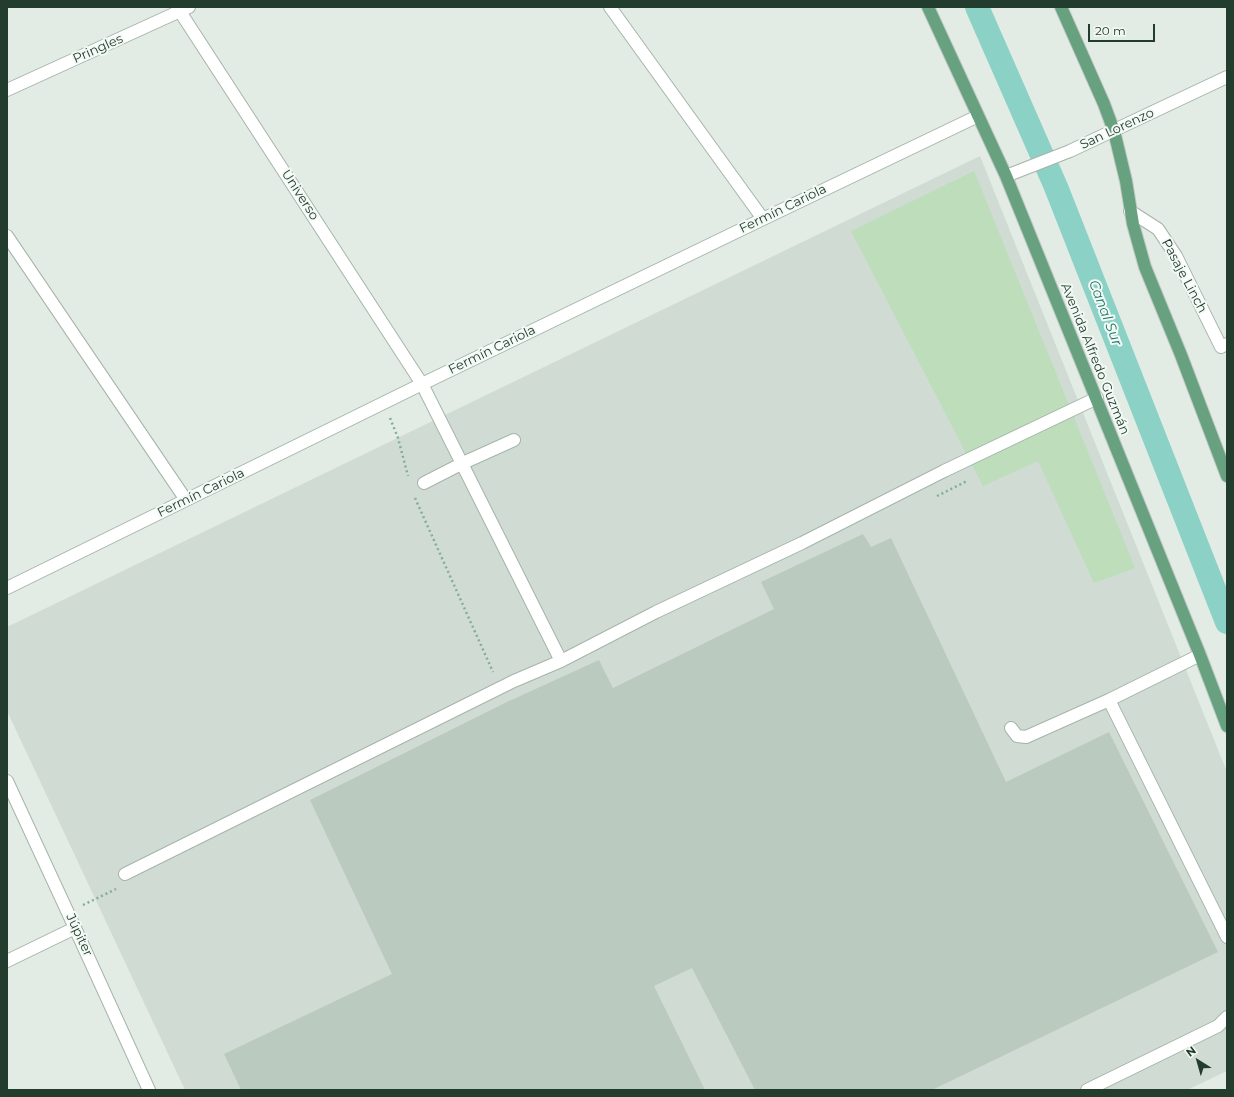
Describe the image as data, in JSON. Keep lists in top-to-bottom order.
{
  "streets": {
    "main road": ["Avenida Alfredo Guzmán"],
    "street": [
      "Pringles",
      "San Lorenzo",
      "Universo",
      "Fermín Cariola",
      "Pasaje Linch",
      "Júpiter"
    ]
  },
  "crossings": [
    ["Pringles", "Universo"],
    ["San Lorenzo", "Avenida Alfredo Guzmán"],
    ["Universo", "Fermín Cariola"],
    ["Fermín Cariola", "Avenida Alfredo Guzmán"]
  ],
  "water": ["Canal Sur"],
  "scale_bar": "20 m",
  "north": "top left"
}
